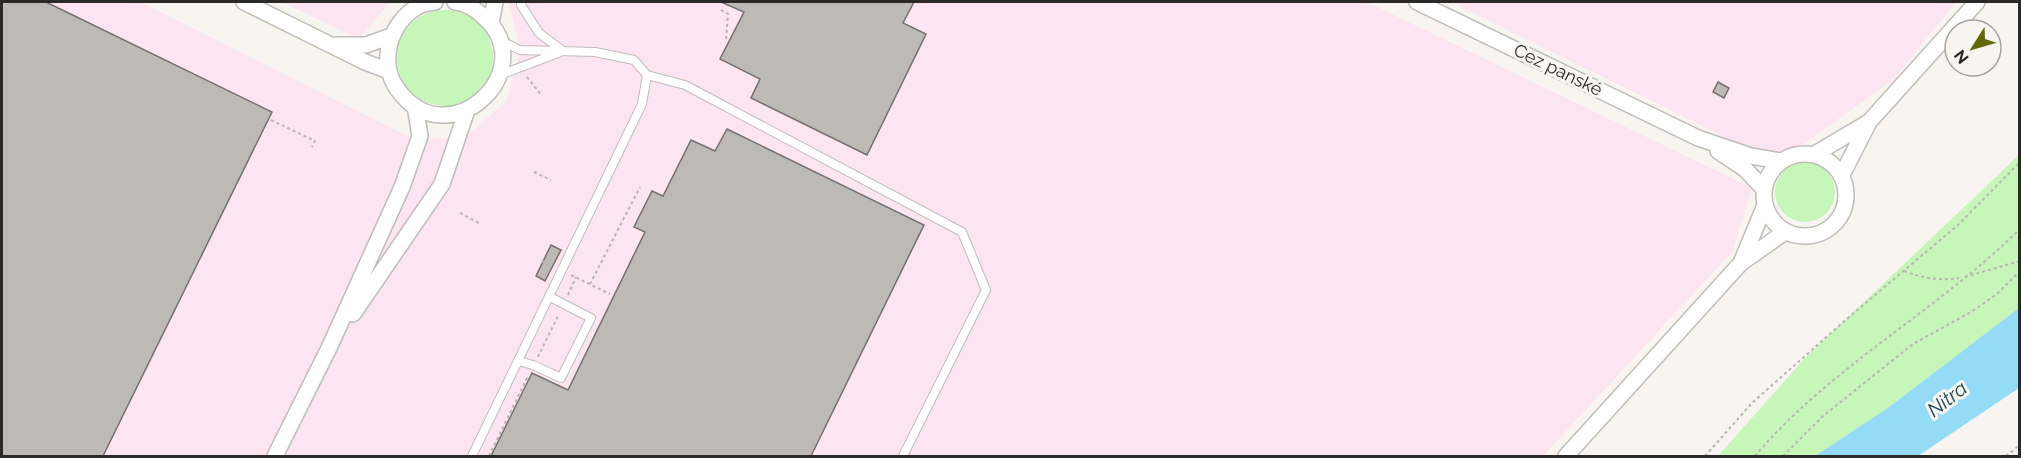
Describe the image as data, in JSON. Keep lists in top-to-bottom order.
{
  "streets": {
    "street": ["Cez panské"]
  },
  "water": ["Nitra"],
  "north": "bottom left"
}
